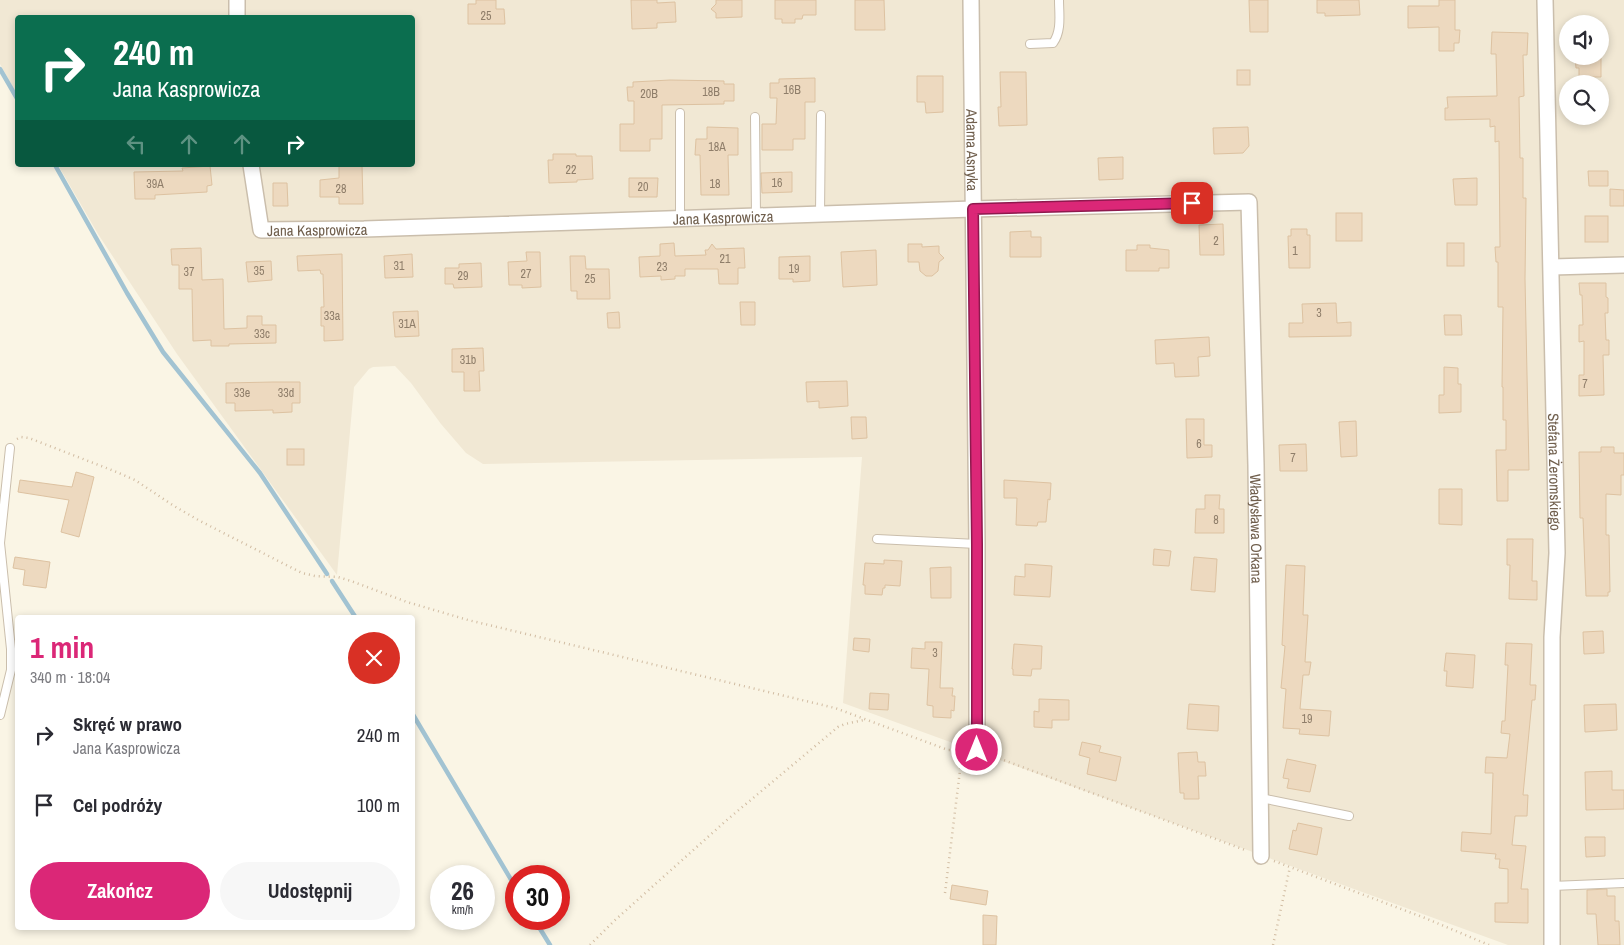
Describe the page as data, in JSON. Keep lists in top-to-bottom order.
{
  "streets": {
    "street": [
      "Adama Asnyka",
      "Jana Kasprowicza",
      "Stefana Żeromskiego",
      "Władysława Orkana"
    ]
  },
  "crossings": [
    ["Adama Asnyka", "Jana Kasprowicza"],
    ["Jana Kasprowicza", "Władysława Orkana"]
  ],
  "house_numbers": [
    "25",
    "16B",
    "18B",
    "20B",
    "18A",
    "22",
    "16",
    "39A",
    "18",
    "20",
    "28",
    "2",
    "1",
    "21",
    "31",
    "23",
    "19",
    "35",
    "37",
    "27",
    "29",
    "25",
    "3",
    "33a",
    "31A",
    "33c",
    "31b",
    "7",
    "33e",
    "33d",
    "6",
    "7",
    "8",
    "3",
    "19"
  ],
  "page": {
    "turn": ["240 m", "Jana Kasprowicza"],
    "heading": ["1 min", "340 m · 18:04"],
    "list": [
      {
        "name": "Skręć w prawo",
        "note": "Jana Kasprowicza",
        "value": "240 m"
      },
      {
        "name": "Cel podróży",
        "value": "100 m"
      }
    ],
    "buttons": ["Zakończ", "Udostępnij"],
    "speed": "26 km/h",
    "limit": "30"
  }
}
